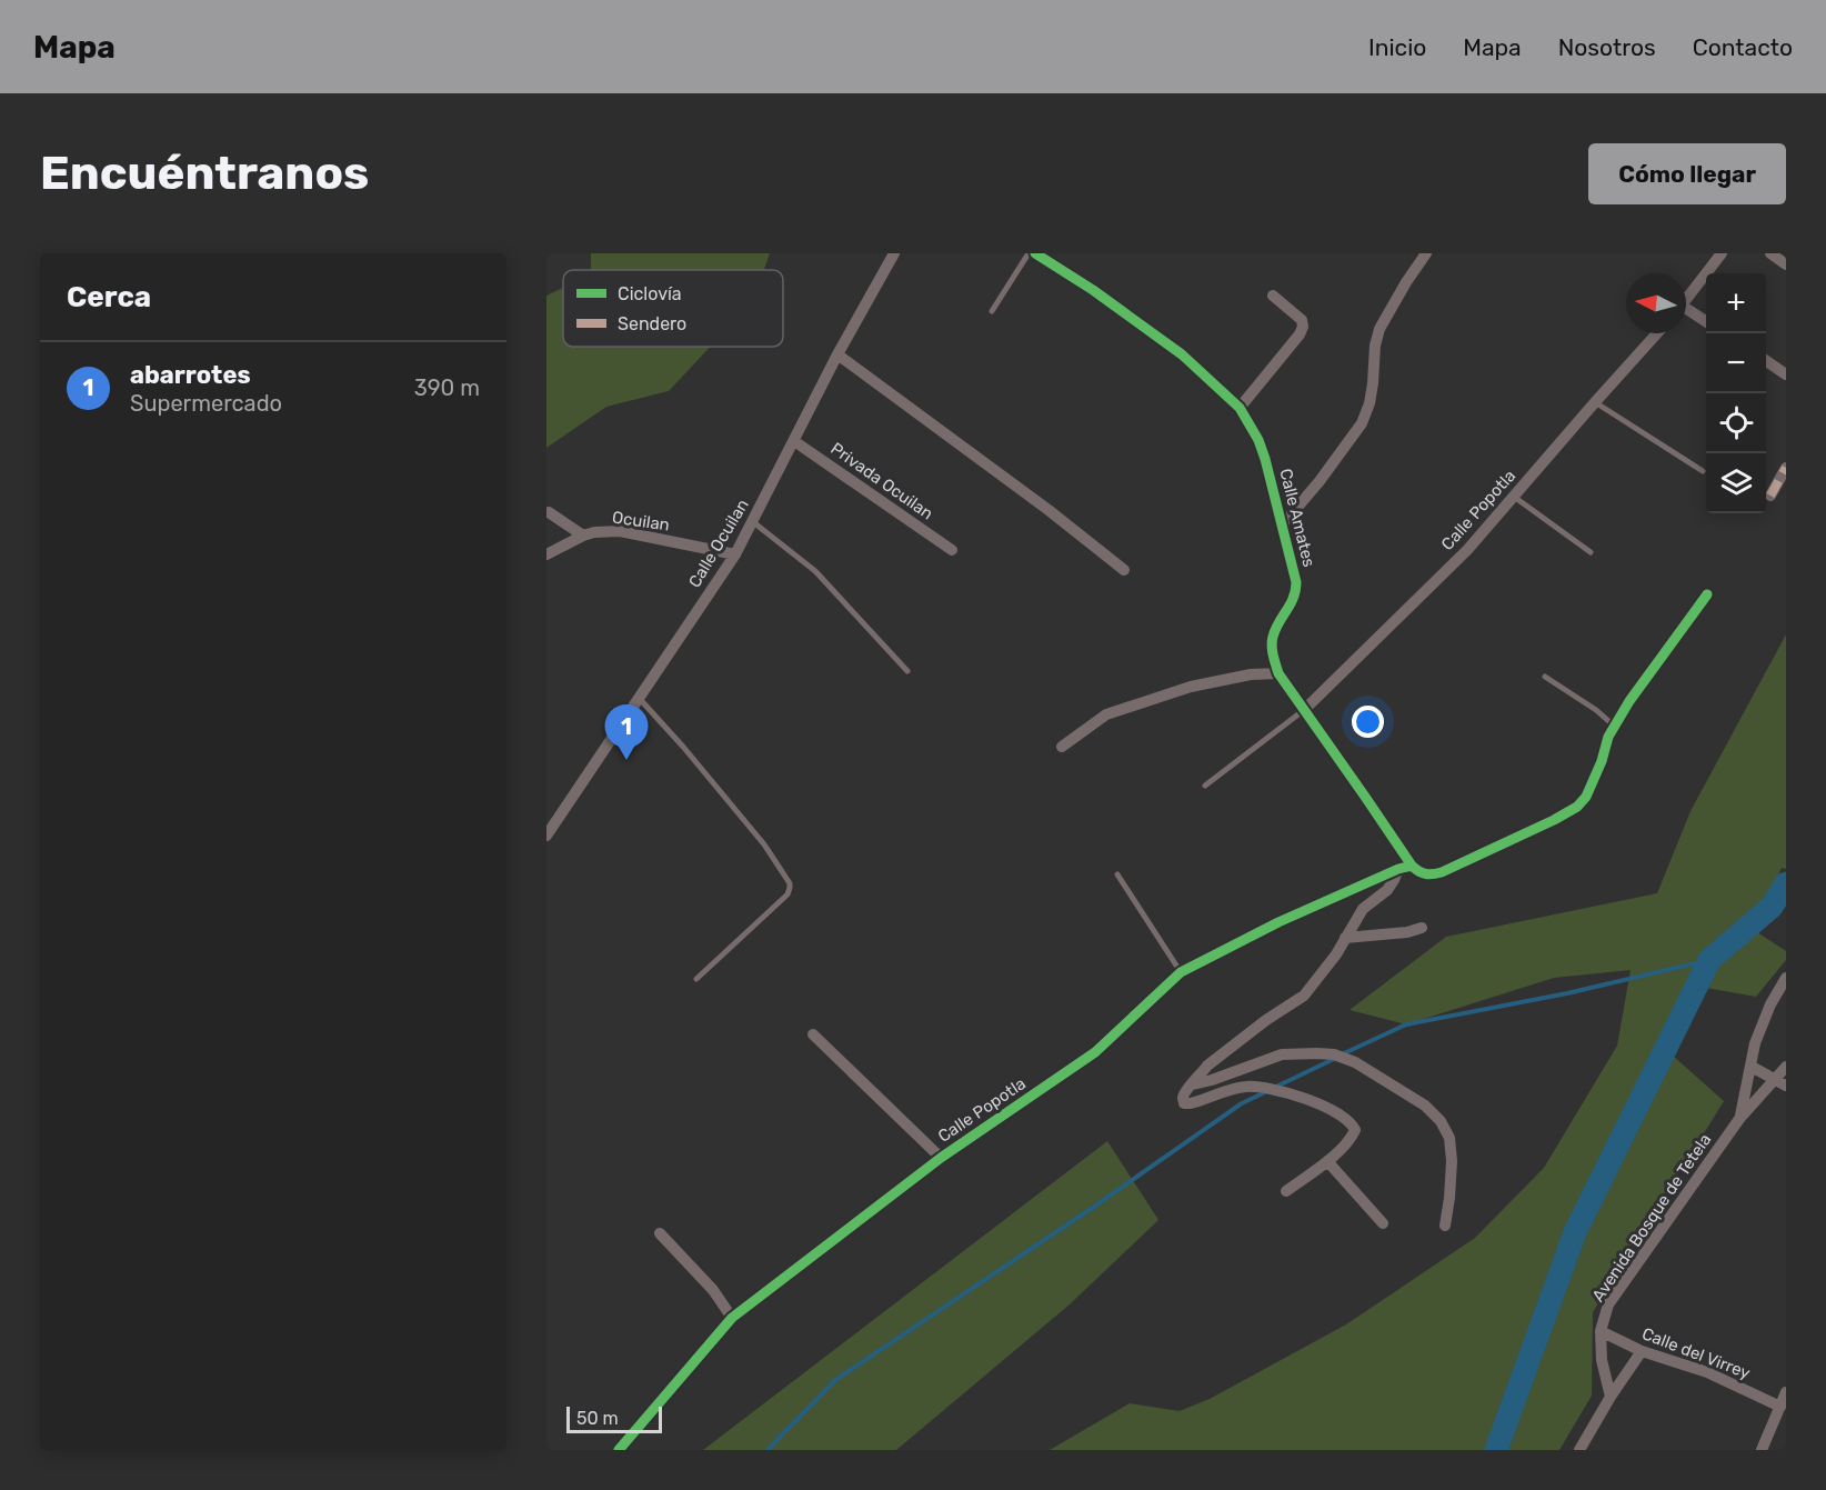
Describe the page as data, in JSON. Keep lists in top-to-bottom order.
{
  "streets": {
    "street": [
      "Privada Ocuilan",
      "Calle Popotla",
      "Calle Amates",
      "Ocuilan",
      "Calle Ocuilan",
      "Avenida Bosque de Tetela",
      "Calle del Virrey"
    ]
  },
  "crossings": [
    ["Privada Ocuilan", "Calle Ocuilan"],
    ["Calle Popotla", "Calle Amates"],
    ["Ocuilan", "Calle Ocuilan"],
    ["Avenida Bosque de Tetela", "Calle del Virrey"]
  ],
  "legend": ["Ciclovía", "Sendero"],
  "scale_bar": "50 m",
  "north": "left",
  "page": {
    "header": "Mapa",
    "nav": [
      "Inicio",
      "Mapa",
      "Nosotros",
      "Contacto"
    ],
    "buttons": "Cómo llegar",
    "title": "Encuéntranos",
    "heading": "Cerca",
    "map_buttons": ["+", "−"],
    "list": [
      {
        "mark": "1",
        "name": "abarrotes",
        "note": "Supermercado",
        "value": "390 m"
      }
    ],
    "pins": "1",
    "scale": "50 m"
  }
}
